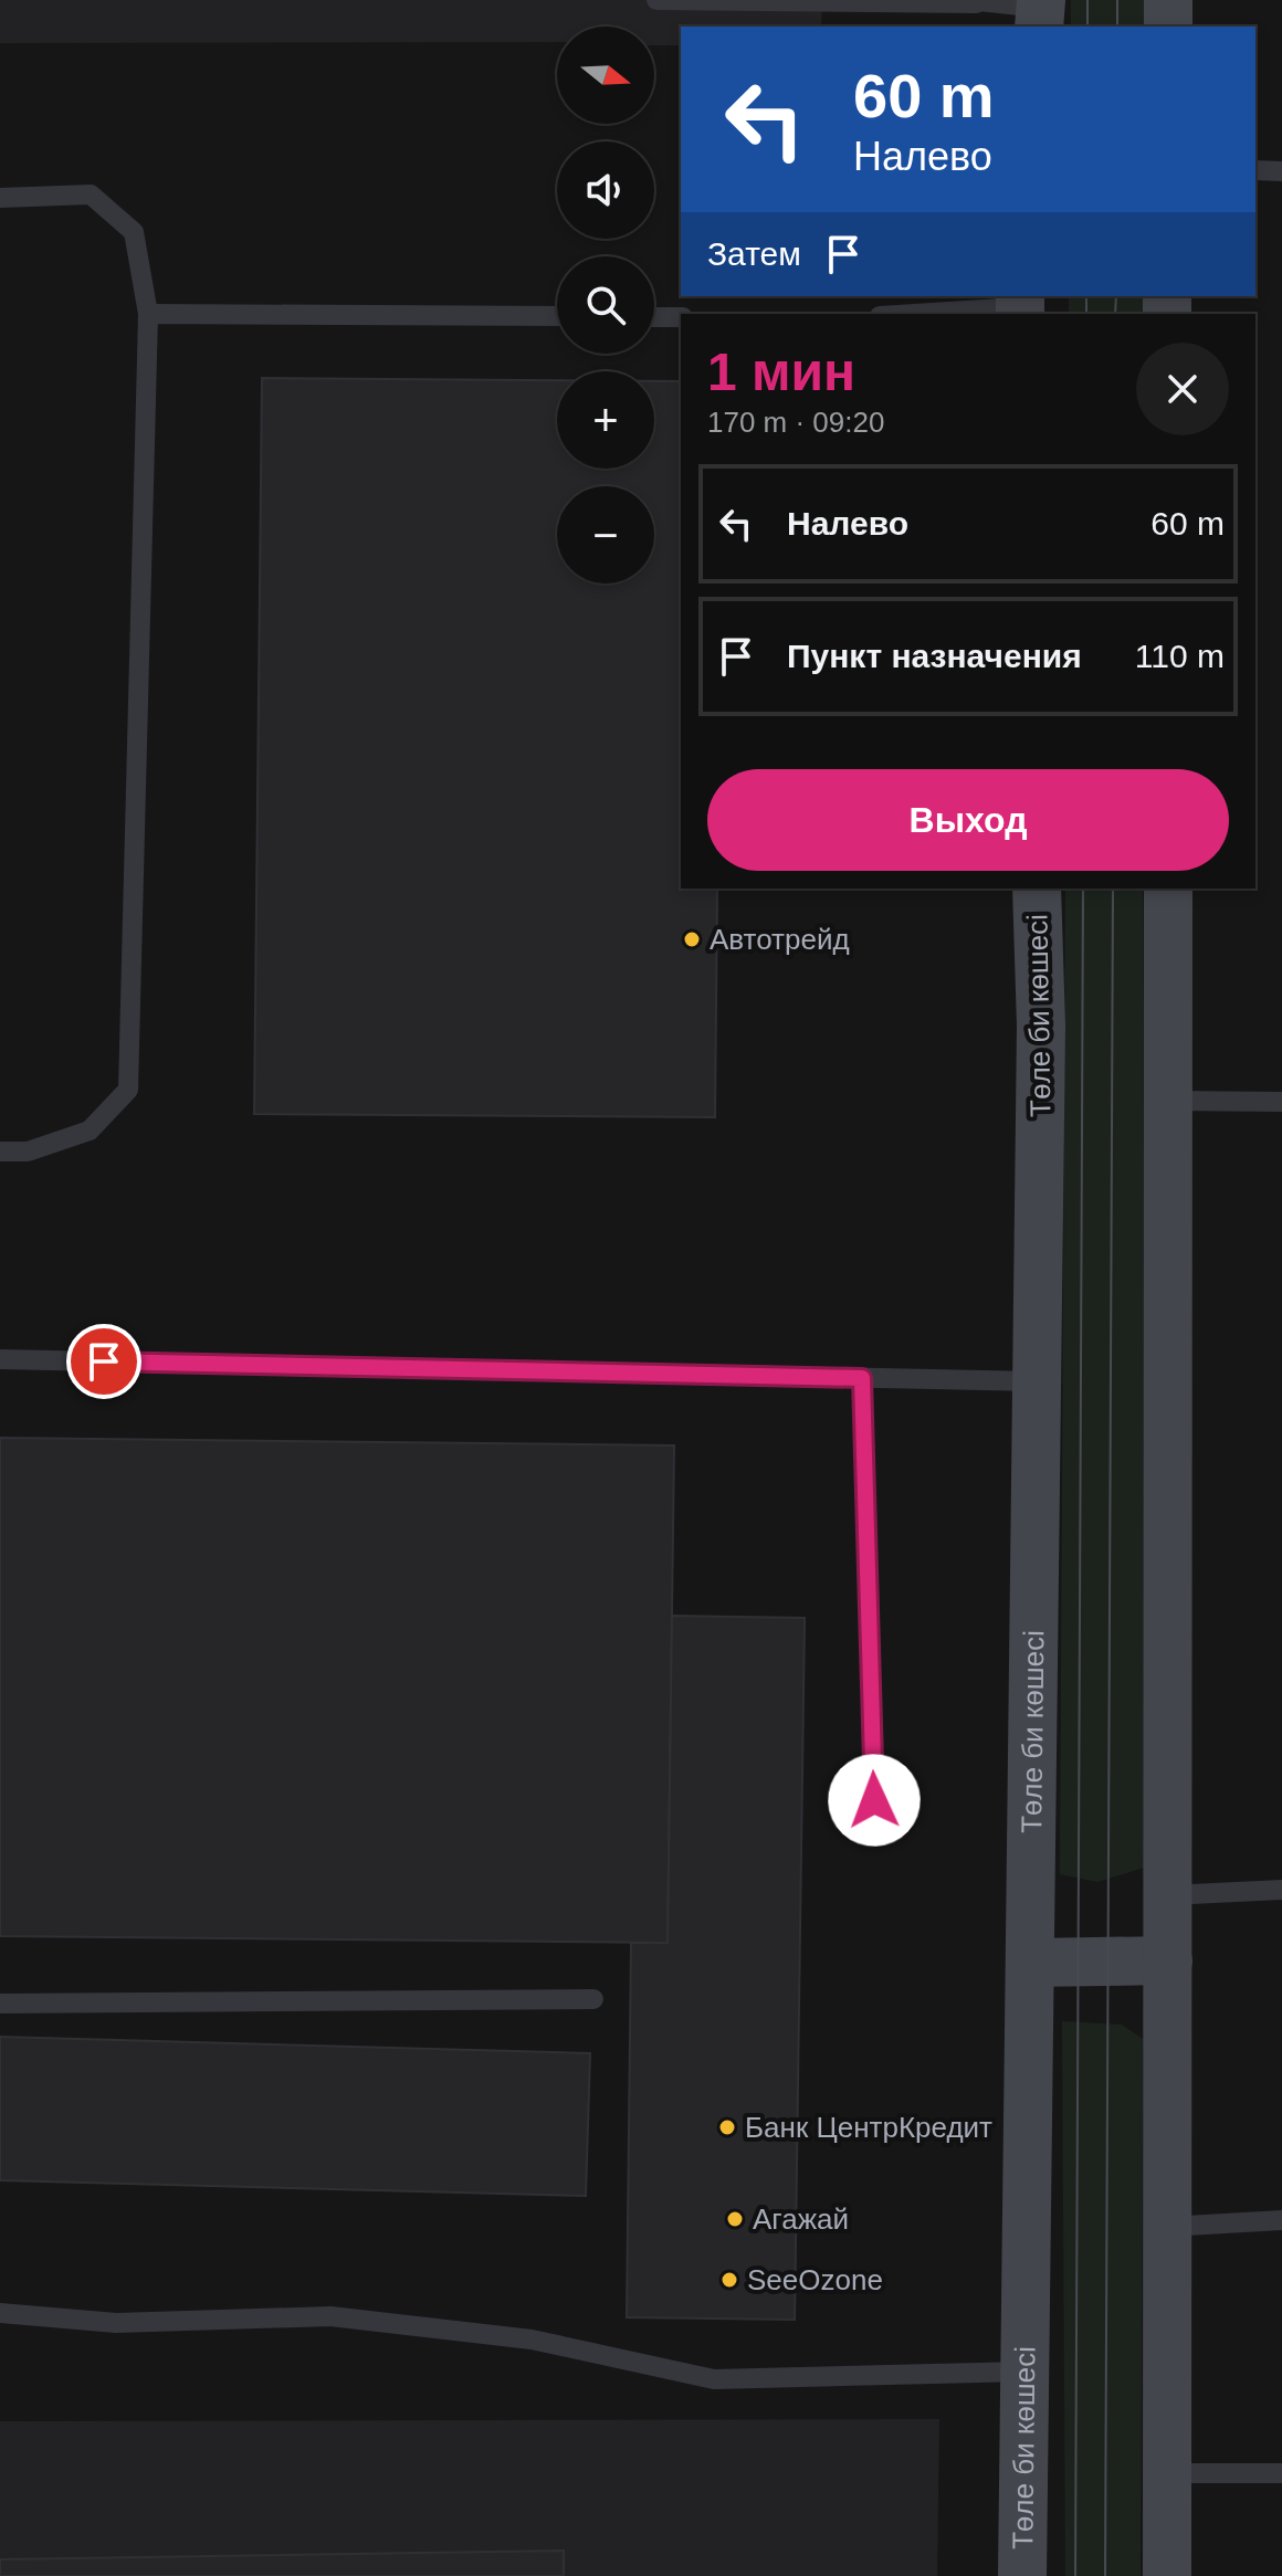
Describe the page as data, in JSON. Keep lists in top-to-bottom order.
{
  "streets": {
    "main road": ["Төле би көшесі"]
  },
  "places": [
    "Автотрейд",
    "Банк ЦентрКредит",
    "Агажай",
    "SeeОzone"
  ],
  "north": "right",
  "page": {
    "map_buttons": ["+", "−"],
    "turn": ["60 m", "Налево"],
    "then": "Затем",
    "heading": ["1 мин", "170 m · 09:20"],
    "list": [
      {
        "name": "Налево",
        "value": "60 m"
      },
      {
        "name": "Пункт назначения",
        "value": "110 m"
      }
    ],
    "buttons": "Выход"
  }
}
